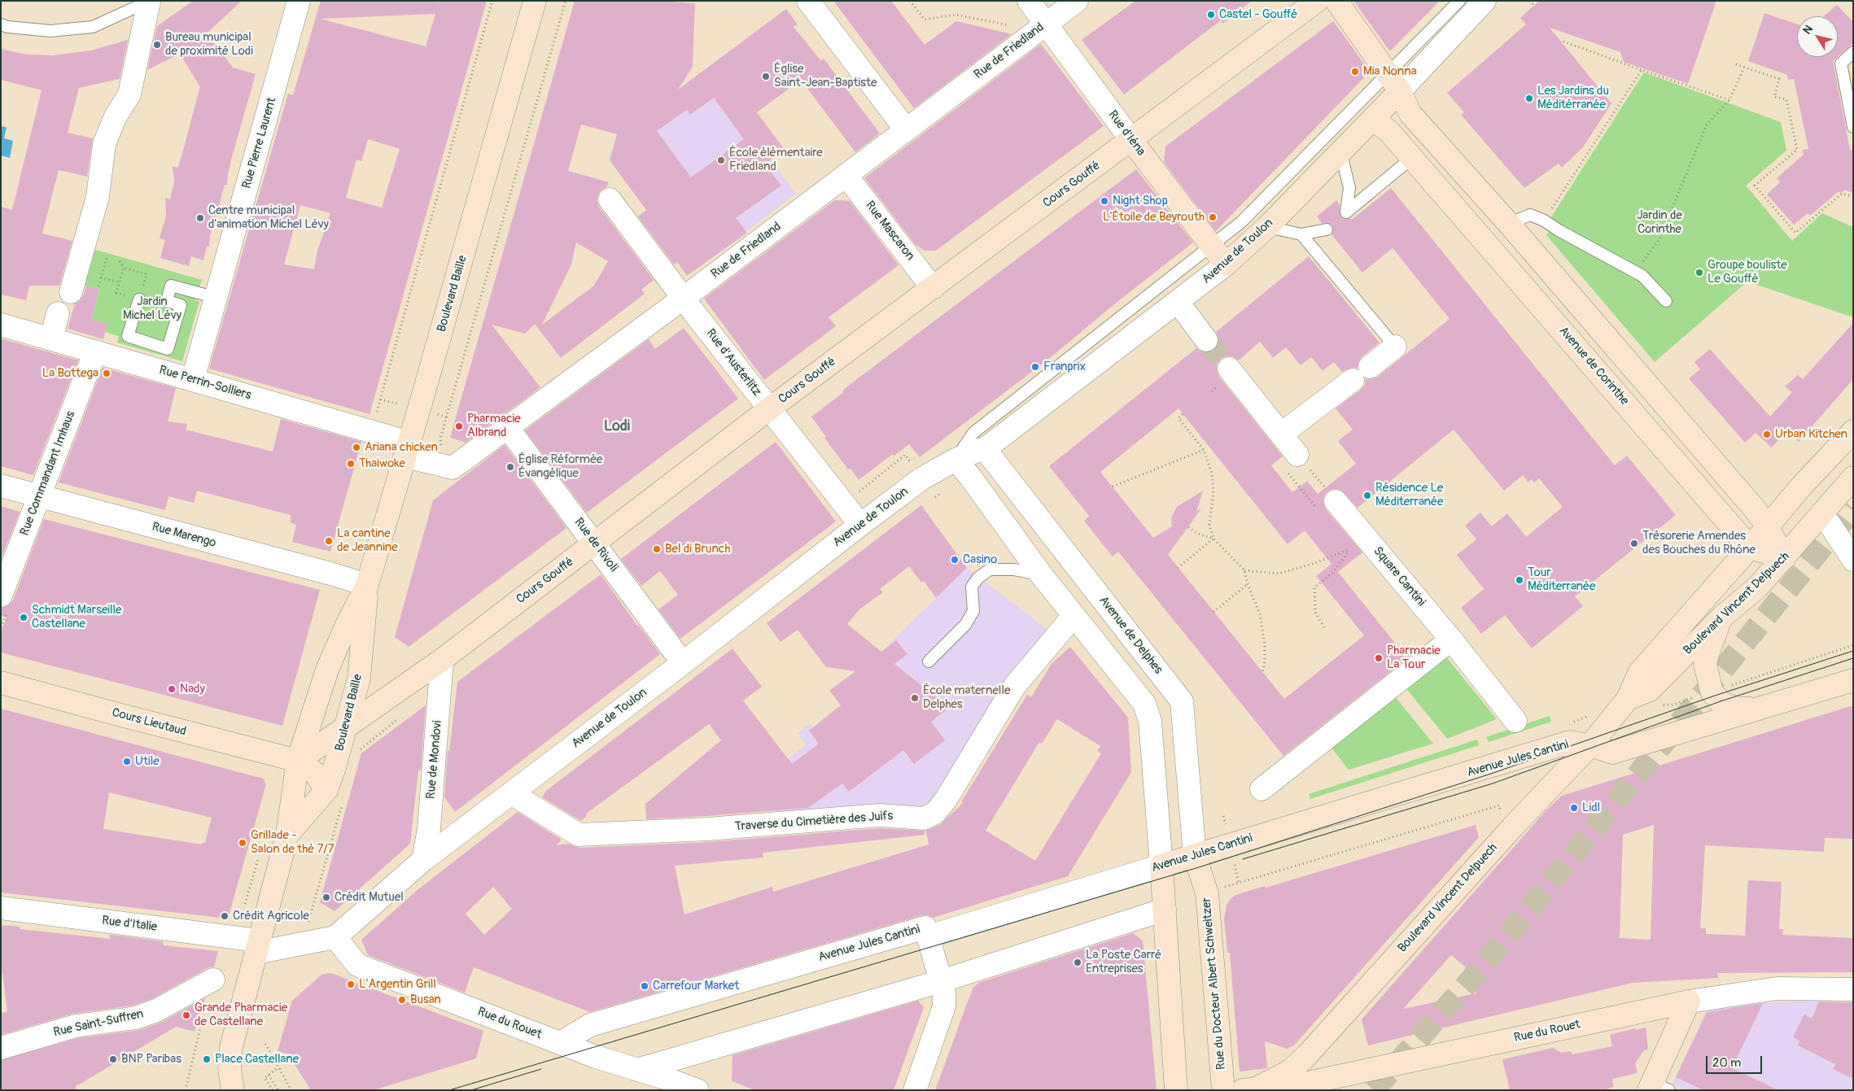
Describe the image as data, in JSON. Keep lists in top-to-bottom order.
{
  "streets": {
    "main road": [
      "Rue d'Iéna",
      "Cours Gouffé",
      "Avenue de Toulon",
      "Boulevard Baille",
      "Avenue de Corinthe",
      "Boulevard Vincent Delpuech",
      "Cours Lieutaud",
      "Avenue Jules Cantini",
      "Rue du Docteur Albert Schweitzer",
      "Rue du Rouet"
    ],
    "street": [
      "Rue de Friedland",
      "Rue Pierre Laurent",
      "Rue Mascaron",
      "Rue d'Austerlitz",
      "Rue Perrin-Solliers",
      "Rue Commandant Imhaus",
      "Rue Marengo",
      "Rue de Rivoli",
      "Square Cantini",
      "Avenue de Delphes",
      "Rue de Mondovi",
      "Traverse du Cimetière des Juifs",
      "Rue d'Italie",
      "Rue Saint-Suffren"
    ]
  },
  "crossings": [
    ["Rue de Friedland", "Rue d'Iéna"],
    ["Rue de Friedland", "Rue Mascaron"],
    ["Rue de Friedland", "Boulevard Baille"],
    ["Rue de Friedland", "Rue d'Austerlitz"],
    ["Rue de Friedland", "Rue Perrin-Solliers"],
    ["Rue de Friedland", "Rue de Rivoli"],
    ["Rue d'Iéna", "Cours Gouffé"],
    ["Rue d'Iéna", "Avenue de Toulon"],
    ["Rue Pierre Laurent", "Rue Perrin-Solliers"],
    ["Cours Gouffé", "Rue Mascaron"],
    ["Cours Gouffé", "Boulevard Baille"],
    ["Cours Gouffé", "Rue d'Austerlitz"],
    ["Cours Gouffé", "Rue de Rivoli"],
    ["Cours Gouffé", "Cours Lieutaud"],
    ["Cours Gouffé", "Rue de Mondovi"],
    ["Avenue de Toulon", "Rue d'Austerlitz"],
    ["Avenue de Toulon", "Avenue de Corinthe"],
    ["Avenue de Toulon", "Rue de Rivoli"],
    ["Avenue de Toulon", "Avenue de Delphes"],
    ["Avenue de Toulon", "Rue de Mondovi"],
    ["Avenue de Toulon", "Traverse du Cimetière des Juifs"],
    ["Avenue de Toulon", "Rue du Rouet"],
    ["Boulevard Baille", "Rue Perrin-Solliers"],
    ["Boulevard Baille", "Rue Marengo"],
    ["Boulevard Baille", "Cours Lieutaud"],
    ["Boulevard Baille", "Rue d'Italie"],
    ["Avenue de Corinthe", "Boulevard Vincent Delpuech"],
    ["Rue Perrin-Solliers", "Rue Commandant Imhaus"],
    ["Rue Commandant Imhaus", "Rue Marengo"],
    ["Boulevard Vincent Delpuech", "Avenue Jules Cantini"],
    ["Boulevard Vincent Delpuech", "Rue du Rouet"],
    ["Avenue de Delphes", "Avenue Jules Cantini"],
    ["Avenue de Delphes", "Rue du Docteur Albert Schweitzer"],
    ["Avenue Jules Cantini", "Rue du Docteur Albert Schweitzer"],
    ["Avenue Jules Cantini", "Rue du Rouet"]
  ],
  "districts": ["Lodi"],
  "parks": ["Jardin de Corinthe", "Jardin Michel Lévy"],
  "places": [
    "Castel - Gouffé",
    "Bureau municipal de proximité Lodi",
    "Mia Nonna",
    "Église Saint-Jean-Baptiste",
    "Les Jardins du Méditérranée",
    "École élémentaire Friedland",
    "Night Shop",
    "L'Étoile de Beyrouth",
    "Centre municipal d'animation Michel Lévy",
    "Groupe bouliste Le Gouffé",
    "Franprix",
    "La Bottega",
    "Pharmacie Albrand",
    "Urban Kitchen",
    "Ariana chicken",
    "Thaiwoke",
    "Église Réformée Évangélique",
    "Résidence Le Méditerranée",
    "La cantine de Jeannine",
    "Trésorerie Amendes des Bouches du Rhône",
    "Bel di Brunch",
    "Casino",
    "Tour Méditerranée",
    "Schmidt Marseille Castellane",
    "Pharmacie La Tour",
    "Nady",
    "École maternelle Delphes",
    "Utile",
    "Lidl",
    "Grillade - Salon de thé 7/7",
    "Crédit Mutuel",
    "Crédit Agricole",
    "La Poste Carré Entreprises",
    "L'Argentin Grill",
    "Carrefour Market",
    "Busan",
    "Grande Pharmacie de Castellane",
    "BNP Paribas",
    "Place Castellane"
  ],
  "scale_bar": "20 m",
  "north": "top left"
}
